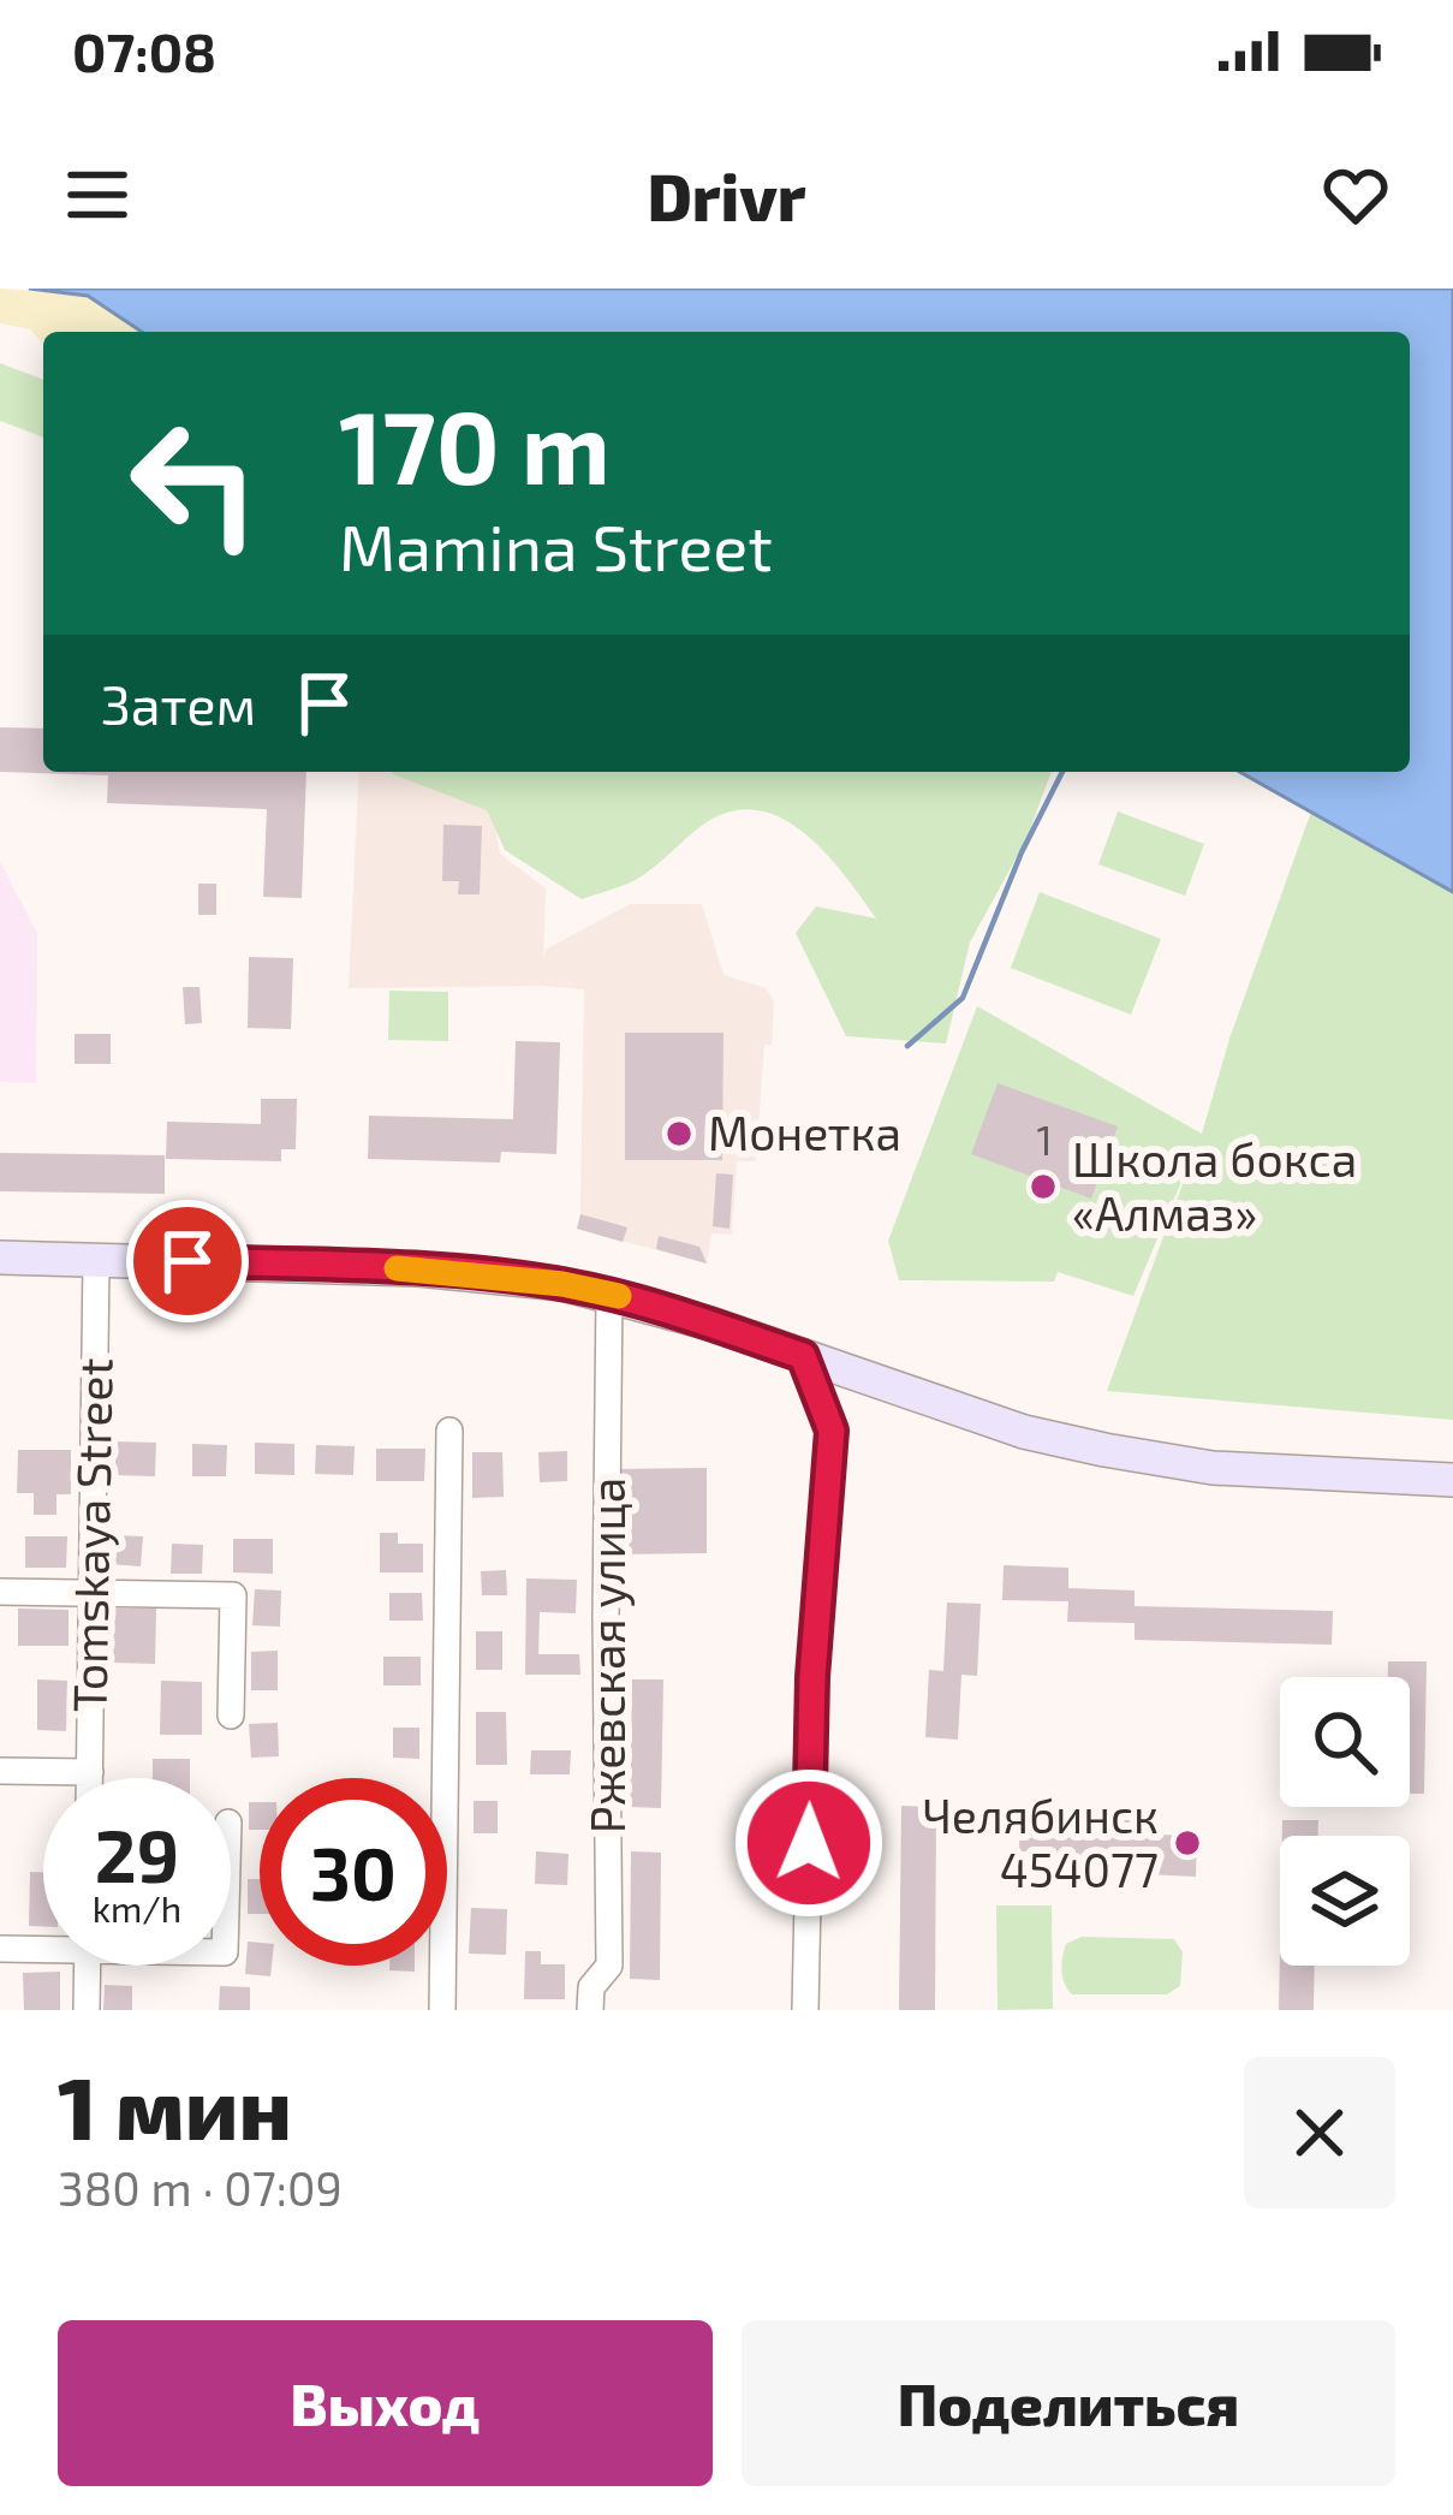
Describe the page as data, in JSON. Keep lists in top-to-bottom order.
{
  "streets": {
    "street": ["Tomskaya Street", "Ржевская улица"]
  },
  "places": ["Монетка", "Школа бокса «Алмаз»", "Челябинск 454077"],
  "house_numbers": ["1"],
  "page": {
    "status": "07:08",
    "header": "Drivr",
    "turn": ["170 m", "Mamina Street"],
    "then": "Затем",
    "speed": "29 km/h",
    "limit": "30",
    "heading": ["1 мин", "380 m · 07:09"],
    "buttons": ["Выход", "Поделиться"]
  }
}
